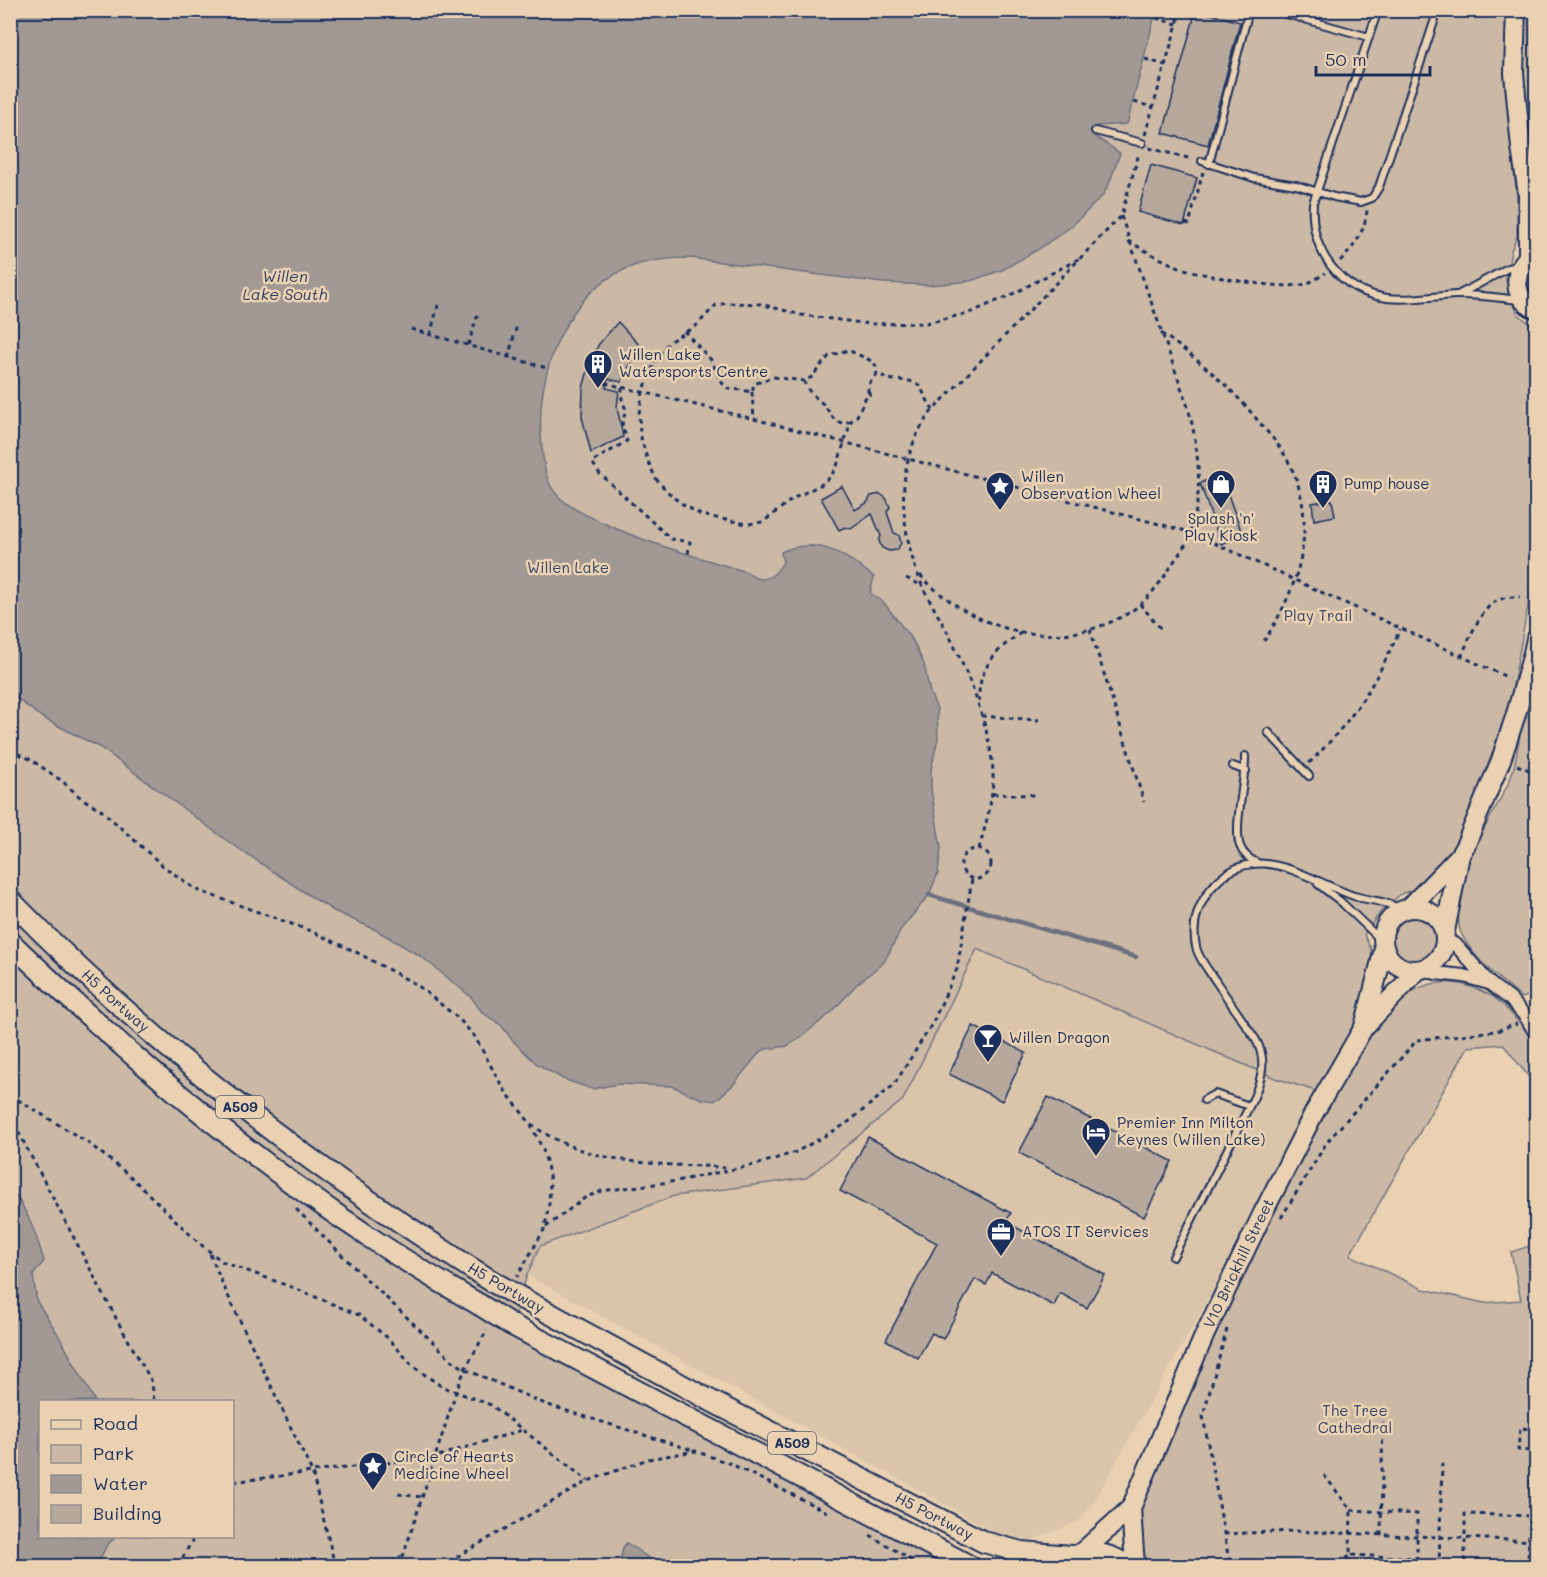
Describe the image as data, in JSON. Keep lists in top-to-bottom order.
{
  "streets": {
    "main road": ["H5 Portway", "A509"],
    "street": ["V10 Brickhill Street"]
  },
  "crossings": [
    ["H5 Portway", "A509"],
    ["H5 Portway", "V10 Brickhill Street"],
    ["A509", "V10 Brickhill Street"]
  ],
  "water": ["Willen Lake South"],
  "parks": ["Willen Lake", "Play Trail", "The Tree Cathedral"],
  "places": {
    "building": ["Willen Lake Watersports Centre", "Pump house"],
    "shop": ["Splash 'n' Play Kiosk"],
    "place": ["Willen Observation Wheel", "Circle of Hearts Medicine Wheel"],
    "bar": ["Willen Dragon"],
    "hotel": ["Premier Inn Milton Keynes (Willen Lake)"],
    "office": ["ATOS IT Services"]
  },
  "legend": [
    "Road",
    "Park",
    "Water",
    "Building"
  ],
  "scale_bar": "50 m"
}
